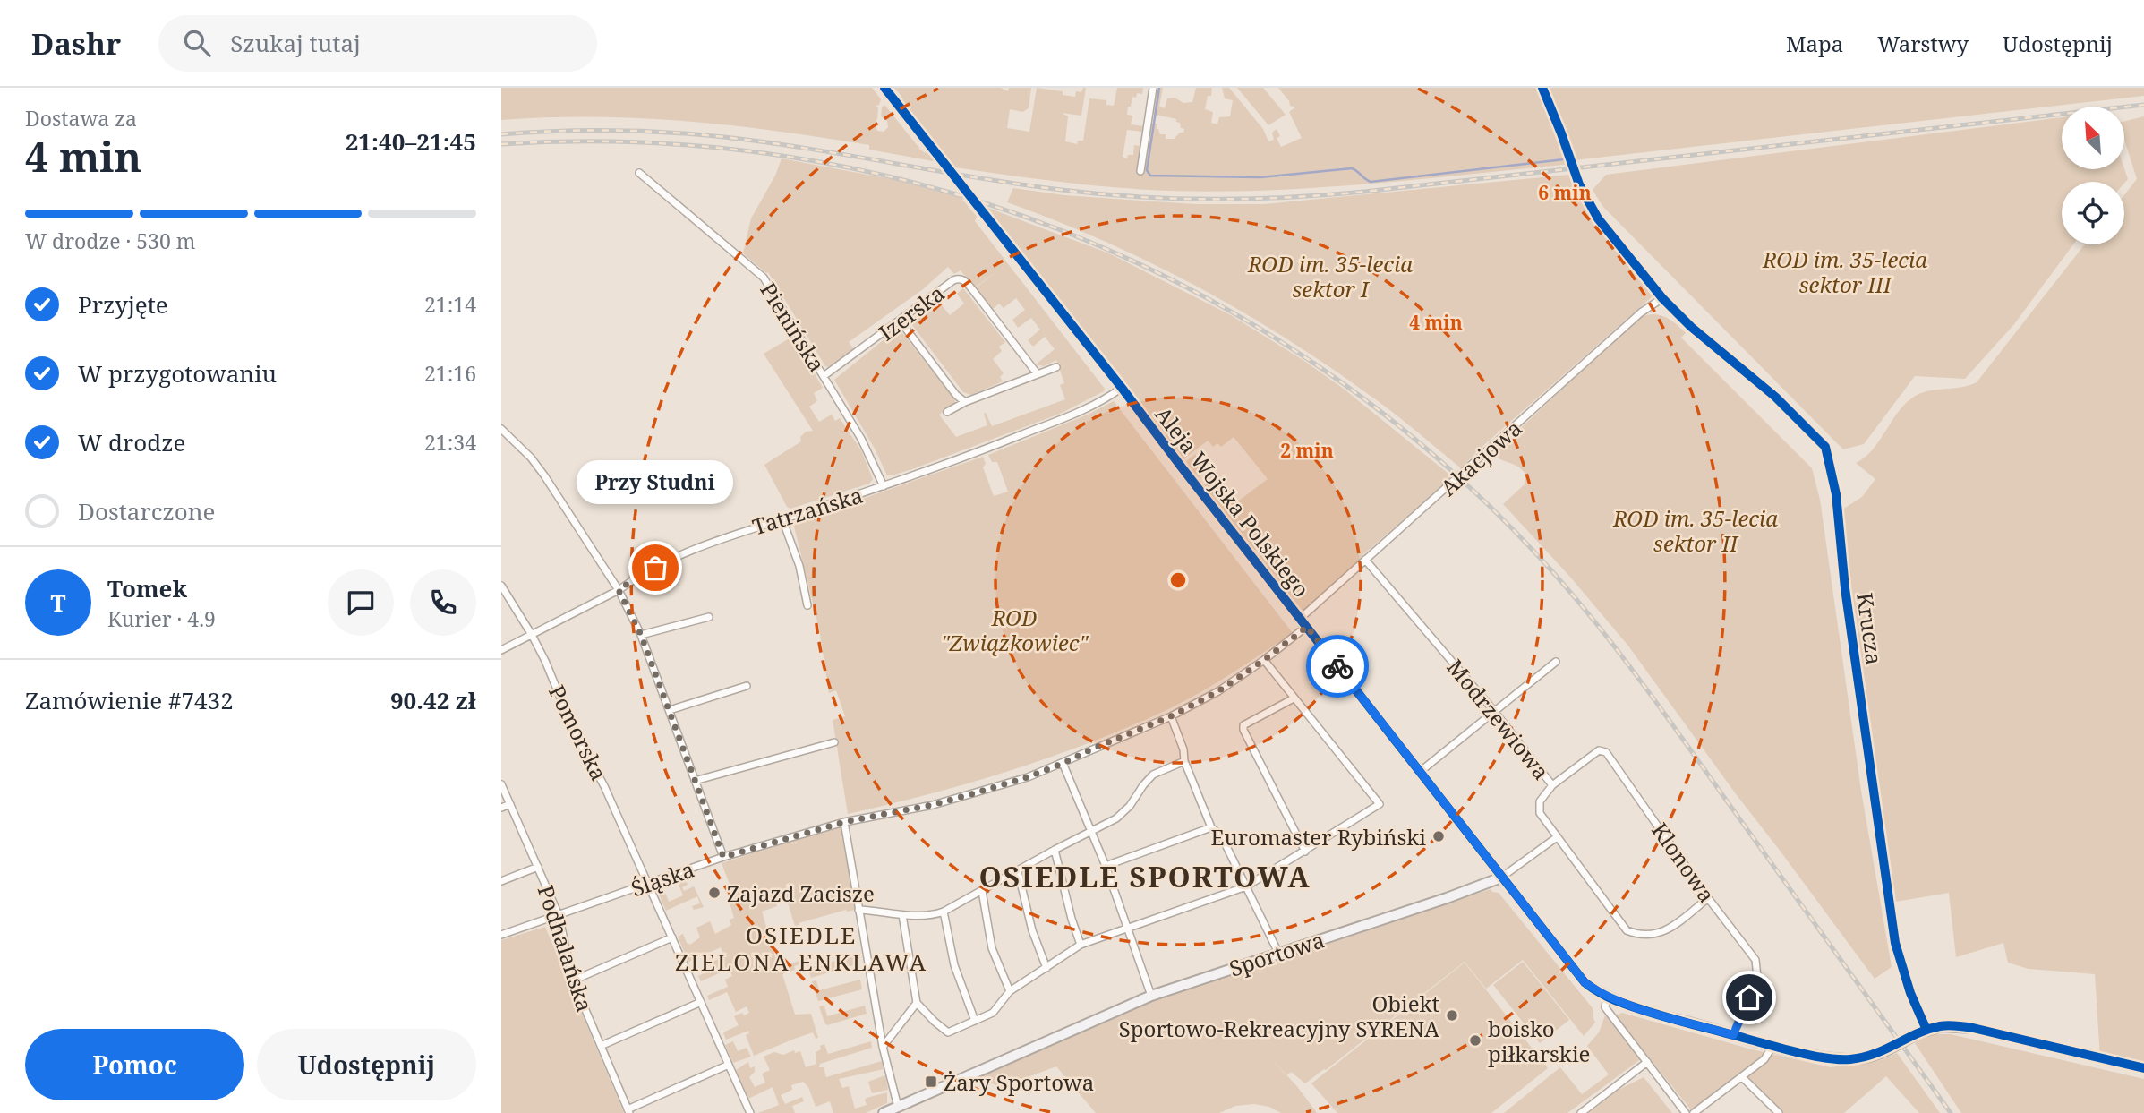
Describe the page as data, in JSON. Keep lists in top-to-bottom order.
{
  "streets": {
    "street": [
      "Izerska",
      "Pienińska",
      "Akacjowa",
      "Aleja Wojska Polskiego",
      "Tatrzańska",
      "Krucza",
      "Modrzewiowa",
      "Pomorska",
      "Klonowa",
      "Śląska",
      "Podhalańska",
      "Sportowa"
    ]
  },
  "crossings": [
    ["Izerska", "Pienińska"],
    ["Pienińska", "Tatrzańska"],
    ["Akacjowa", "Aleja Wojska Polskiego"],
    ["Akacjowa", "Krucza"],
    ["Akacjowa", "Modrzewiowa"],
    ["Akacjowa", "Śląska"],
    ["Aleja Wojska Polskiego", "Tatrzańska"],
    ["Aleja Wojska Polskiego", "Krucza"],
    ["Aleja Wojska Polskiego", "Klonowa"],
    ["Aleja Wojska Polskiego", "Śląska"],
    ["Aleja Wojska Polskiego", "Sportowa"],
    ["Tatrzańska", "Pomorska"],
    ["Modrzewiowa", "Klonowa"],
    ["Pomorska", "Śląska"],
    ["Śląska", "Podhalańska"]
  ],
  "districts": ["OSIEDLE SPORTOWA", "OSIEDLE ZIELONA ENKLAWA"],
  "parks": [
    "ROD im. 35-lecia sektor III",
    "ROD im. 35-lecia sektor I",
    "ROD im. 35-lecia sektor II",
    "ROD \"Związkowiec\""
  ],
  "places": {
    "other": [
      "Przy Studni",
      "Euromaster Rybiński",
      "Zajazd Zacisze",
      "Obiekt Sportowo-Rekreacyjny SYRENA",
      "boisko piłkarskie"
    ],
    "transit": ["Żary Sportowa"]
  },
  "north": "top left",
  "page": {
    "header": "Dashr",
    "search": "Szukaj tutaj",
    "nav": ["Mapa", "Warstwy", "Udostępnij"],
    "heading": ["4 min", "Dostawa za", "21:40–21:45"],
    "panel": [
      "Tomek",
      "Kurier · 4.9",
      "Zamówienie #7432",
      "90.42 zł"
    ],
    "bar": "W drodze · 530 m",
    "list": [
      ["Przyjęte", "21:14"],
      ["W przygotowaniu", "21:16"],
      ["W drodze", "21:34"],
      "Dostarczone"
    ],
    "bubble": "Przy Studni",
    "round": "T",
    "buttons": ["Pomoc", "Udostępnij"]
  },
  "rings": ["6 min", "4 min", "2 min"]
}
